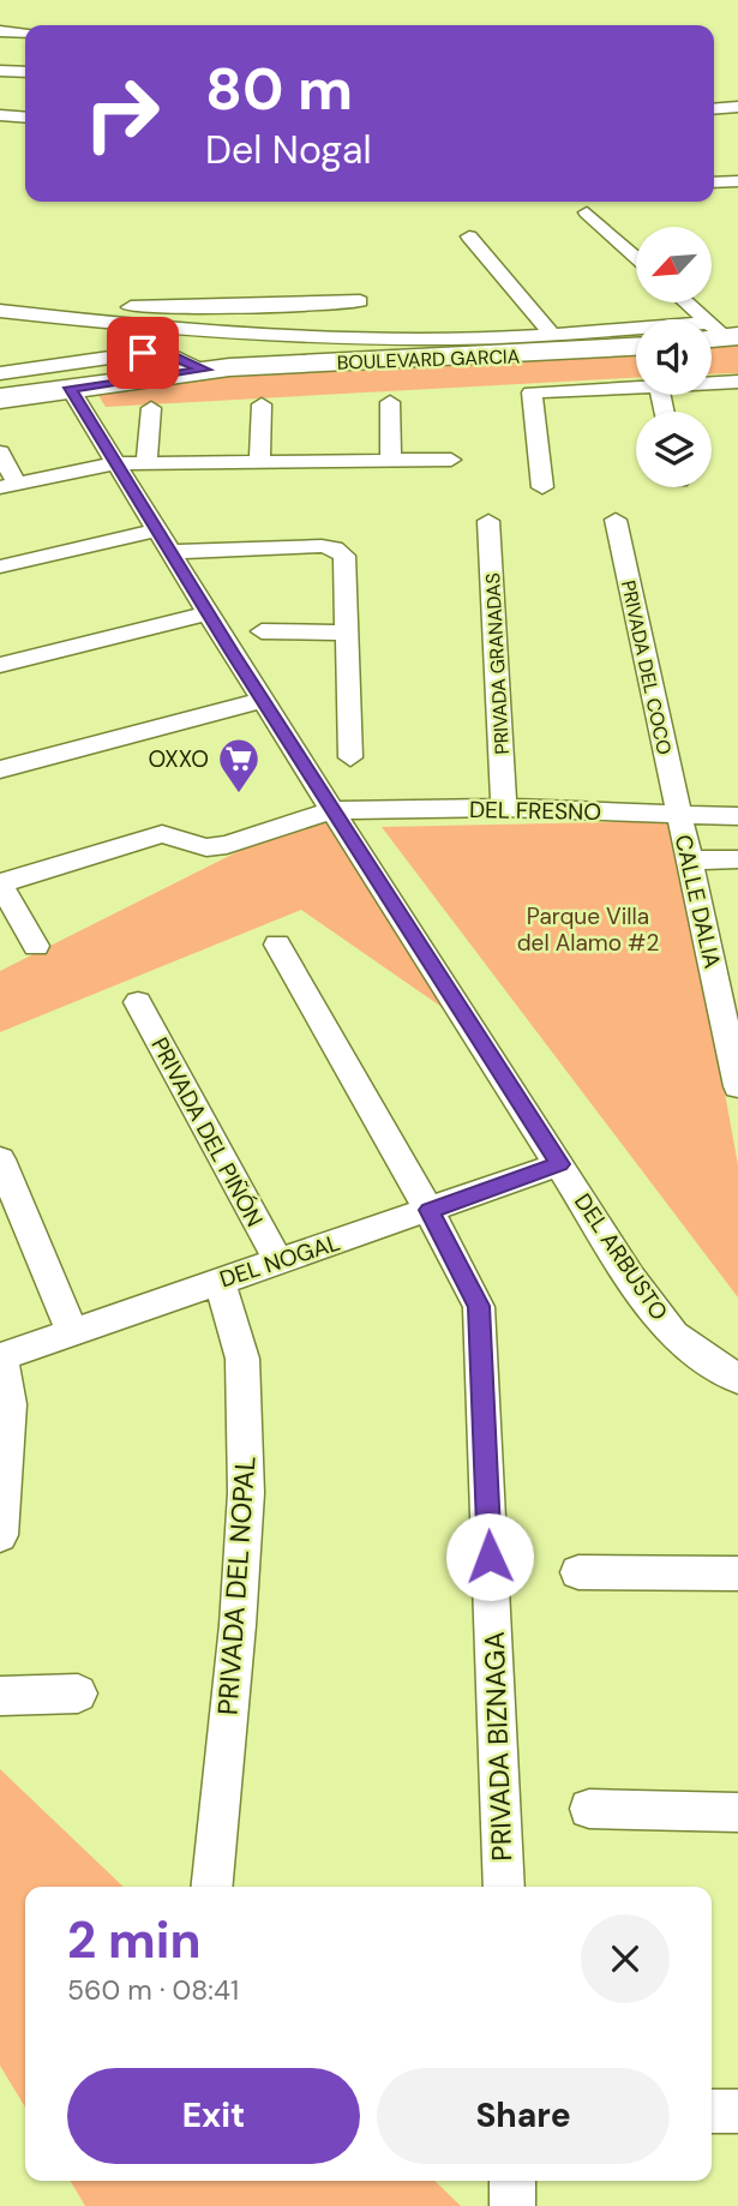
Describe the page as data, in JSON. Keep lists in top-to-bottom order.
{
  "streets": {
    "main road": ["BOULEVARD GARCIA"],
    "street": [
      "PRIVADA GRANADAS",
      "PRIVADA DEL COCO",
      "DEL FRESNO",
      "CALLE DALIA",
      "PRIVADA DEL PIÑÓN",
      "DEL ARBUSTO",
      "DEL NOGAL",
      "PRIVADA DEL NOPAL",
      "PRIVADA BIZNAGA"
    ]
  },
  "crossings": [
    ["BOULEVARD GARCIA", "DEL ARBUSTO"],
    ["PRIVADA GRANADAS", "DEL FRESNO"],
    ["PRIVADA DEL COCO", "DEL FRESNO"],
    ["PRIVADA DEL COCO", "CALLE DALIA"],
    ["DEL FRESNO", "CALLE DALIA"],
    ["DEL FRESNO", "DEL ARBUSTO"],
    ["PRIVADA DEL PIÑÓN", "DEL NOGAL"],
    ["DEL ARBUSTO", "DEL NOGAL"],
    ["DEL NOGAL", "PRIVADA DEL NOPAL"],
    ["DEL NOGAL", "PRIVADA BIZNAGA"]
  ],
  "parks": ["Parque Villa del Alamo #2"],
  "places": {
    "supermarket": ["OXXO"]
  },
  "north": "bottom left",
  "page": {
    "turn": ["80 m", "Del Nogal"],
    "heading": ["2 min", "560 m · 08:41"],
    "buttons": ["Exit", "Share"]
  }
}
